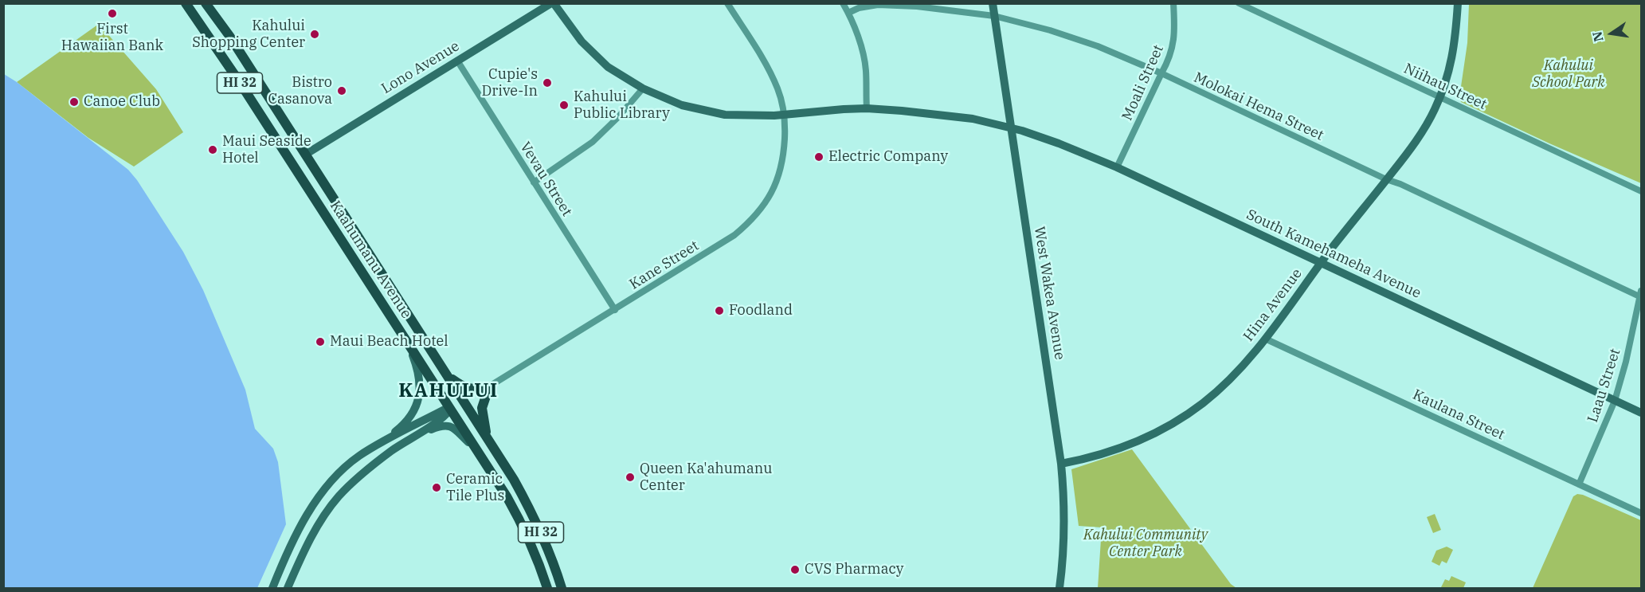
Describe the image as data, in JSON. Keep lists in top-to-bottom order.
{
  "streets": {
    "main road": ["HI 32", "Kaahumanu Avenue"],
    "street": [
      "Lono Avenue",
      "Moali Street",
      "Niihau Street",
      "Molokai Hema Street",
      "Vevau Street",
      "South Kamehameha Avenue",
      "Kane Street",
      "West Wakea Avenue",
      "Hina Avenue",
      "Laau Street",
      "Kaulana Street"
    ]
  },
  "crossings": [
    ["Lono Avenue", "Vevau Street"],
    ["Lono Avenue", "South Kamehameha Avenue"],
    ["Lono Avenue", "Kaahumanu Avenue"],
    ["Moali Street", "Molokai Hema Street"],
    ["Moali Street", "South Kamehameha Avenue"],
    ["Niihau Street", "Hina Avenue"],
    ["Molokai Hema Street", "West Wakea Avenue"],
    ["Molokai Hema Street", "Hina Avenue"],
    ["Molokai Hema Street", "Laau Street"],
    ["Vevau Street", "Kane Street"],
    ["South Kamehameha Avenue", "Kane Street"],
    ["South Kamehameha Avenue", "West Wakea Avenue"],
    ["South Kamehameha Avenue", "Hina Avenue"],
    ["South Kamehameha Avenue", "Laau Street"],
    ["West Wakea Avenue", "Hina Avenue"],
    ["Hina Avenue", "Kaulana Street"],
    ["Laau Street", "Kaulana Street"]
  ],
  "districts": ["KAHULUI"],
  "parks": ["Kahului School Park", "Kahului Community Center Park"],
  "places": [
    "First Hawaiian Bank",
    "Kahului Shopping Center",
    "Cupie's Drive-In",
    "Bistro Casanova",
    "Canoe Club",
    "Kahului Public Library",
    "Maui Seaside Hotel",
    "Electric Company",
    "Foodland",
    "Maui Beach Hotel",
    "Queen Ka'ahumanu Center",
    "Ceramic Tile Plus",
    "CVS Pharmacy"
  ],
  "north": "left"
}
